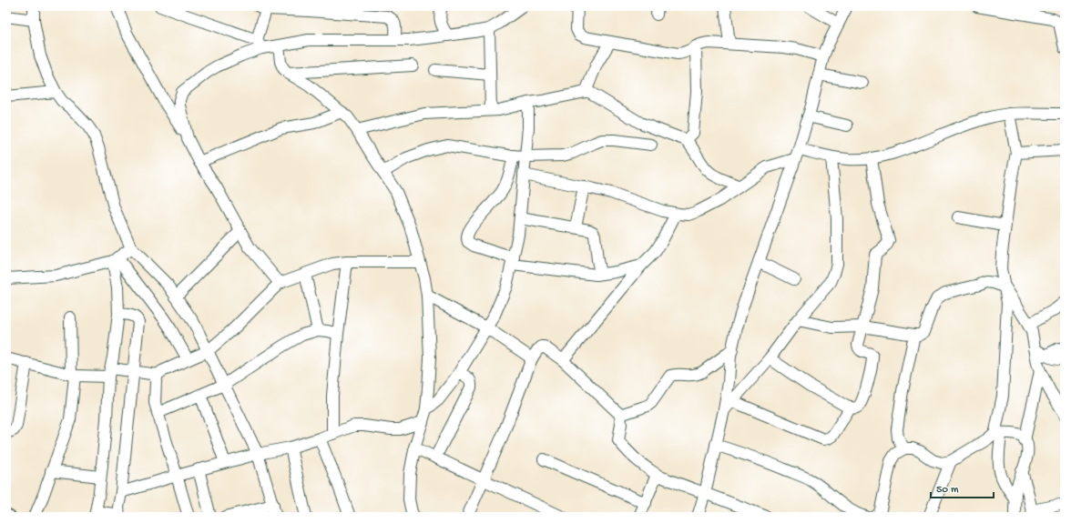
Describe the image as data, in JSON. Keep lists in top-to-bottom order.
{
  "scale_bar": "50 m"
}
